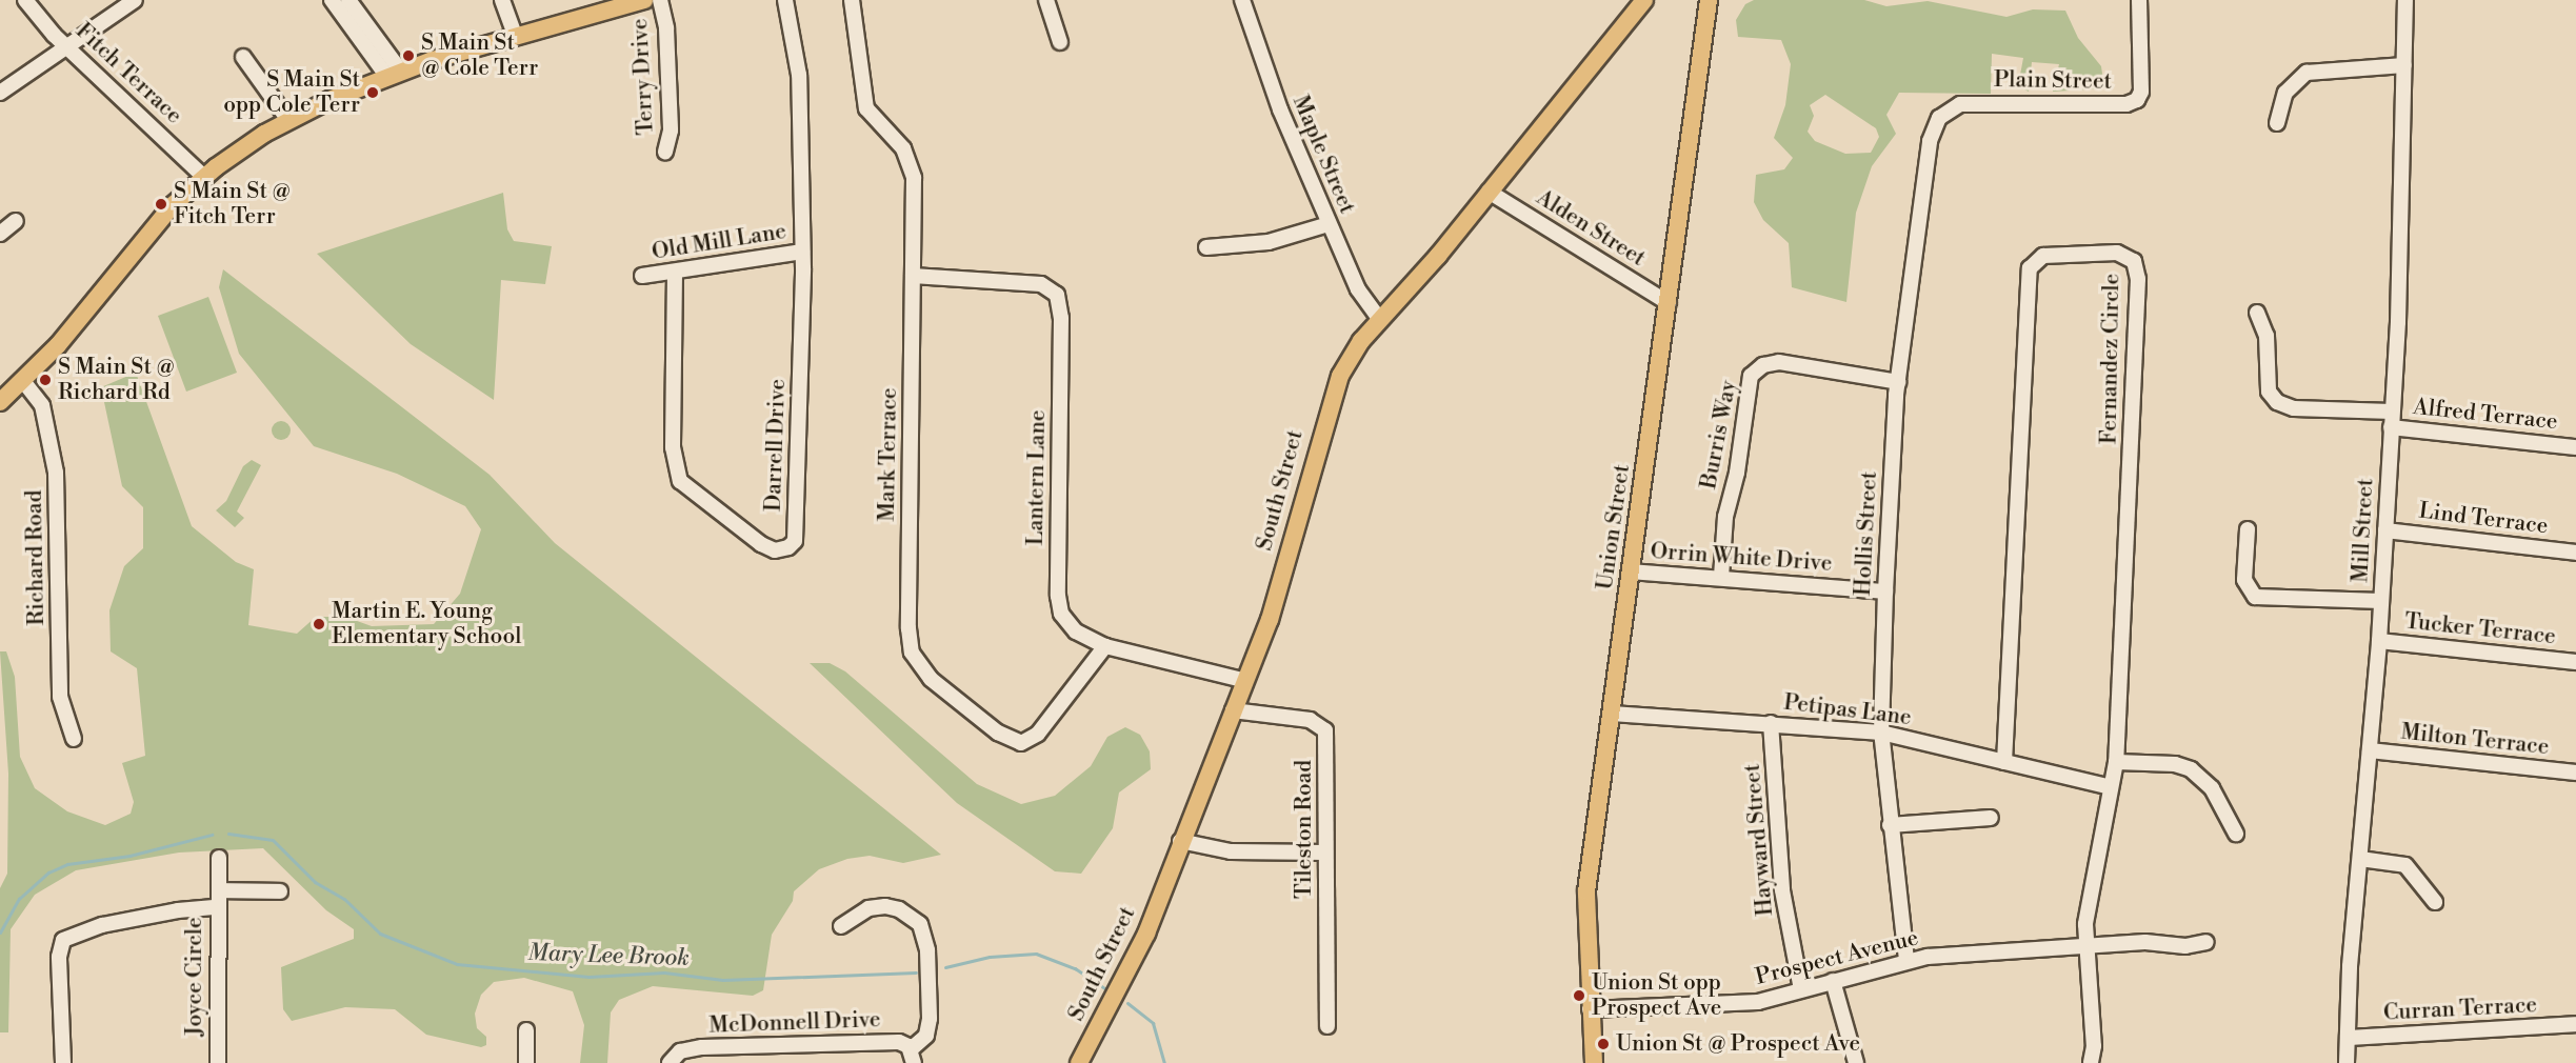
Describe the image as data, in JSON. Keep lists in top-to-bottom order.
{
  "streets": {
    "main road": ["South Street", "Union Street"],
    "street": [
      "Fitch Terrace",
      "Terry Drive",
      "Plain Street",
      "Maple Street",
      "Alden Street",
      "Old Mill Lane",
      "Fernandez Circle",
      "Alfred Terrace",
      "Burris Way",
      "Darrell Drive",
      "Mark Terrace",
      "Lantern Lane",
      "Lind Terrace",
      "Mill Street",
      "Hollis Street",
      "Richard Road",
      "Orrin White Drive",
      "Tucker Terrace",
      "Petipas Lane",
      "Milton Terrace",
      "Tileston Road",
      "Hayward Street",
      "Prospect Avenue",
      "Joyce Circle",
      "Curran Terrace",
      "McDonnell Drive"
    ]
  },
  "crossings": [
    ["Plain Street", "Hollis Street"],
    ["Maple Street", "South Street"],
    ["Alden Street", "South Street"],
    ["Alden Street", "Union Street"],
    ["Old Mill Lane", "Darrell Drive"],
    ["Fernandez Circle", "Petipas Lane"],
    ["Fernandez Circle", "Prospect Avenue"],
    ["Alfred Terrace", "Mill Street"],
    ["Burris Way", "Hollis Street"],
    ["Burris Way", "Orrin White Drive"],
    ["Mark Terrace", "Lantern Lane"],
    ["Lantern Lane", "South Street"],
    ["South Street", "Tileston Road"],
    ["Lind Terrace", "Mill Street"],
    ["Union Street", "Orrin White Drive"],
    ["Union Street", "Petipas Lane"],
    ["Union Street", "Prospect Avenue"],
    ["Mill Street", "Tucker Terrace"],
    ["Mill Street", "Milton Terrace"],
    ["Mill Street", "Curran Terrace"],
    ["Hollis Street", "Orrin White Drive"],
    ["Hollis Street", "Petipas Lane"],
    ["Hollis Street", "Prospect Avenue"],
    ["Petipas Lane", "Hayward Street"],
    ["Hayward Street", "Prospect Avenue"]
  ],
  "water": ["Mary Lee Brook"],
  "places": [
    "S Main St @ Cole Terr",
    "S Main St opp Cole Terr",
    "S Main St @ Fitch Terr",
    "S Main St @ Richard Rd",
    "Martin E. Young Elementary School",
    "Union St opp Prospect Ave",
    "Union St @ Prospect Ave"
  ]
}
